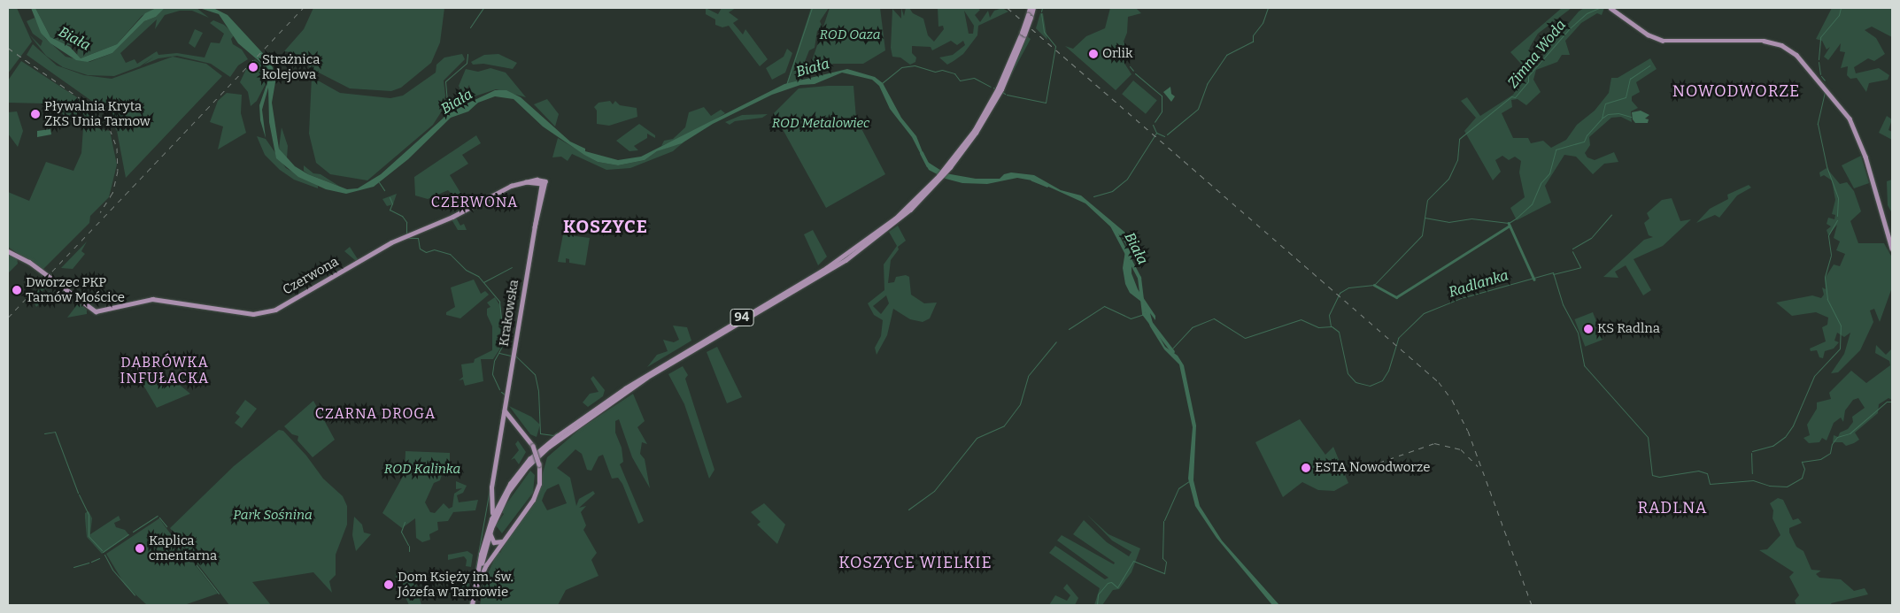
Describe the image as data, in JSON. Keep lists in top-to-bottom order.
{
  "streets": {
    "main road": ["Czerwona", "Krakowska", "94"]
  },
  "crossings": [
    ["Czerwona", "Krakowska"],
    ["Krakowska", "94"]
  ],
  "districts": [
    "NOWODWORZE",
    "CZERWONA",
    "KOSZYCE",
    "DĄBRÓWKA INFUŁACKA",
    "CZARNA DROGA",
    "RADLNA",
    "KOSZYCE WIELKIE"
  ],
  "water": ["Biała", "Zimna Woda", "Radlanka"],
  "parks": [
    "ROD Oaza",
    "ROD Metalowiec",
    "ROD Kalinka",
    "Park Sośnina"
  ],
  "places": [
    "Orlik",
    "Strażnica kolejowa",
    "Pływalnia Kryta ZKS Unia Tarnow",
    "Dworzec PKP Tarnów Mościce",
    "KS Radlna",
    "ESTA Nowodworze",
    "Kaplica cmentarna",
    "Dom Księży im. św. Józefa w Tarnowie"
  ]
}
